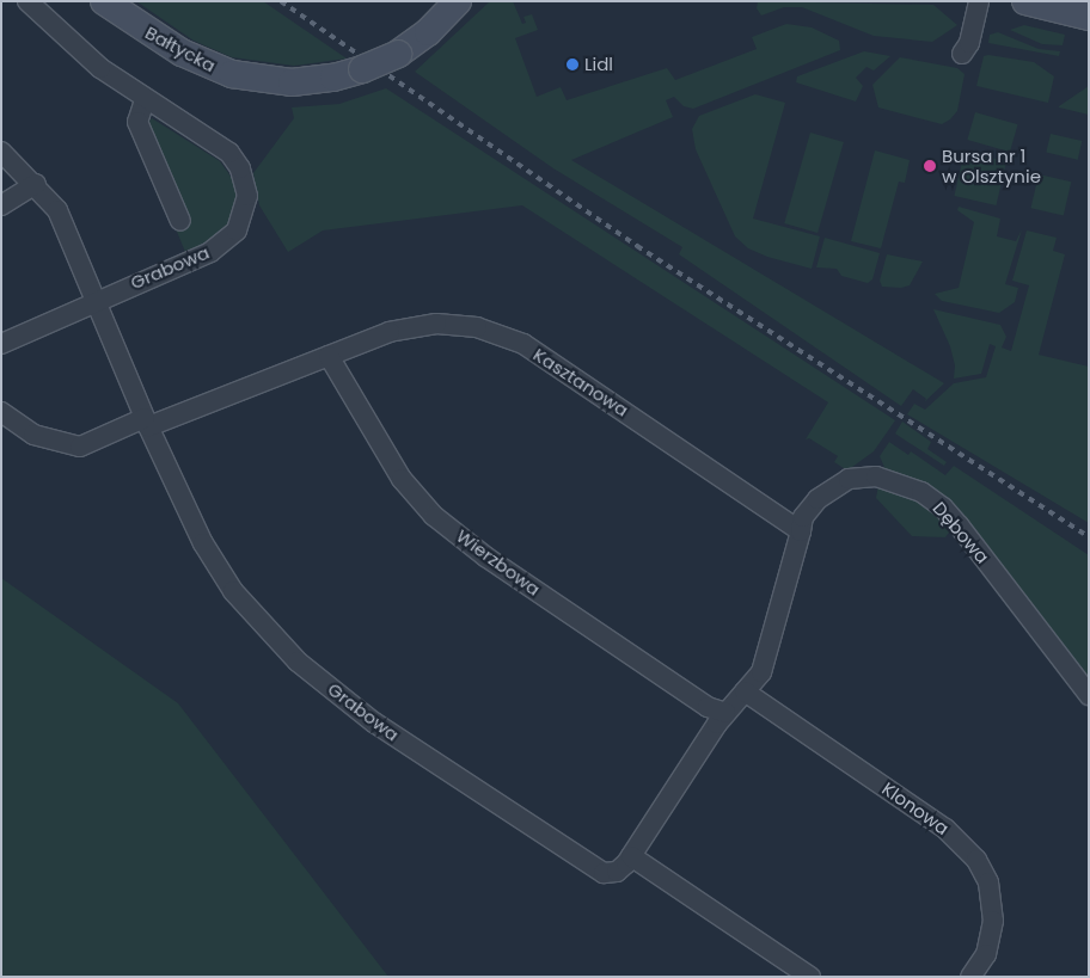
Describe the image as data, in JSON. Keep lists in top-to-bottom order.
{
  "streets": {
    "main road": ["Bałtycka"],
    "street": [
      "Grabowa",
      "Kasztanowa",
      "Dębowa",
      "Wierzbowa",
      "Klonowa"
    ]
  },
  "crossings": [
    ["Grabowa", "Kasztanowa"],
    ["Grabowa", "Wierzbowa"],
    ["Kasztanowa", "Dębowa"],
    ["Kasztanowa", "Wierzbowa"]
  ],
  "places": ["Lidl", "Bursa nr 1 w Olsztynie"]
}
